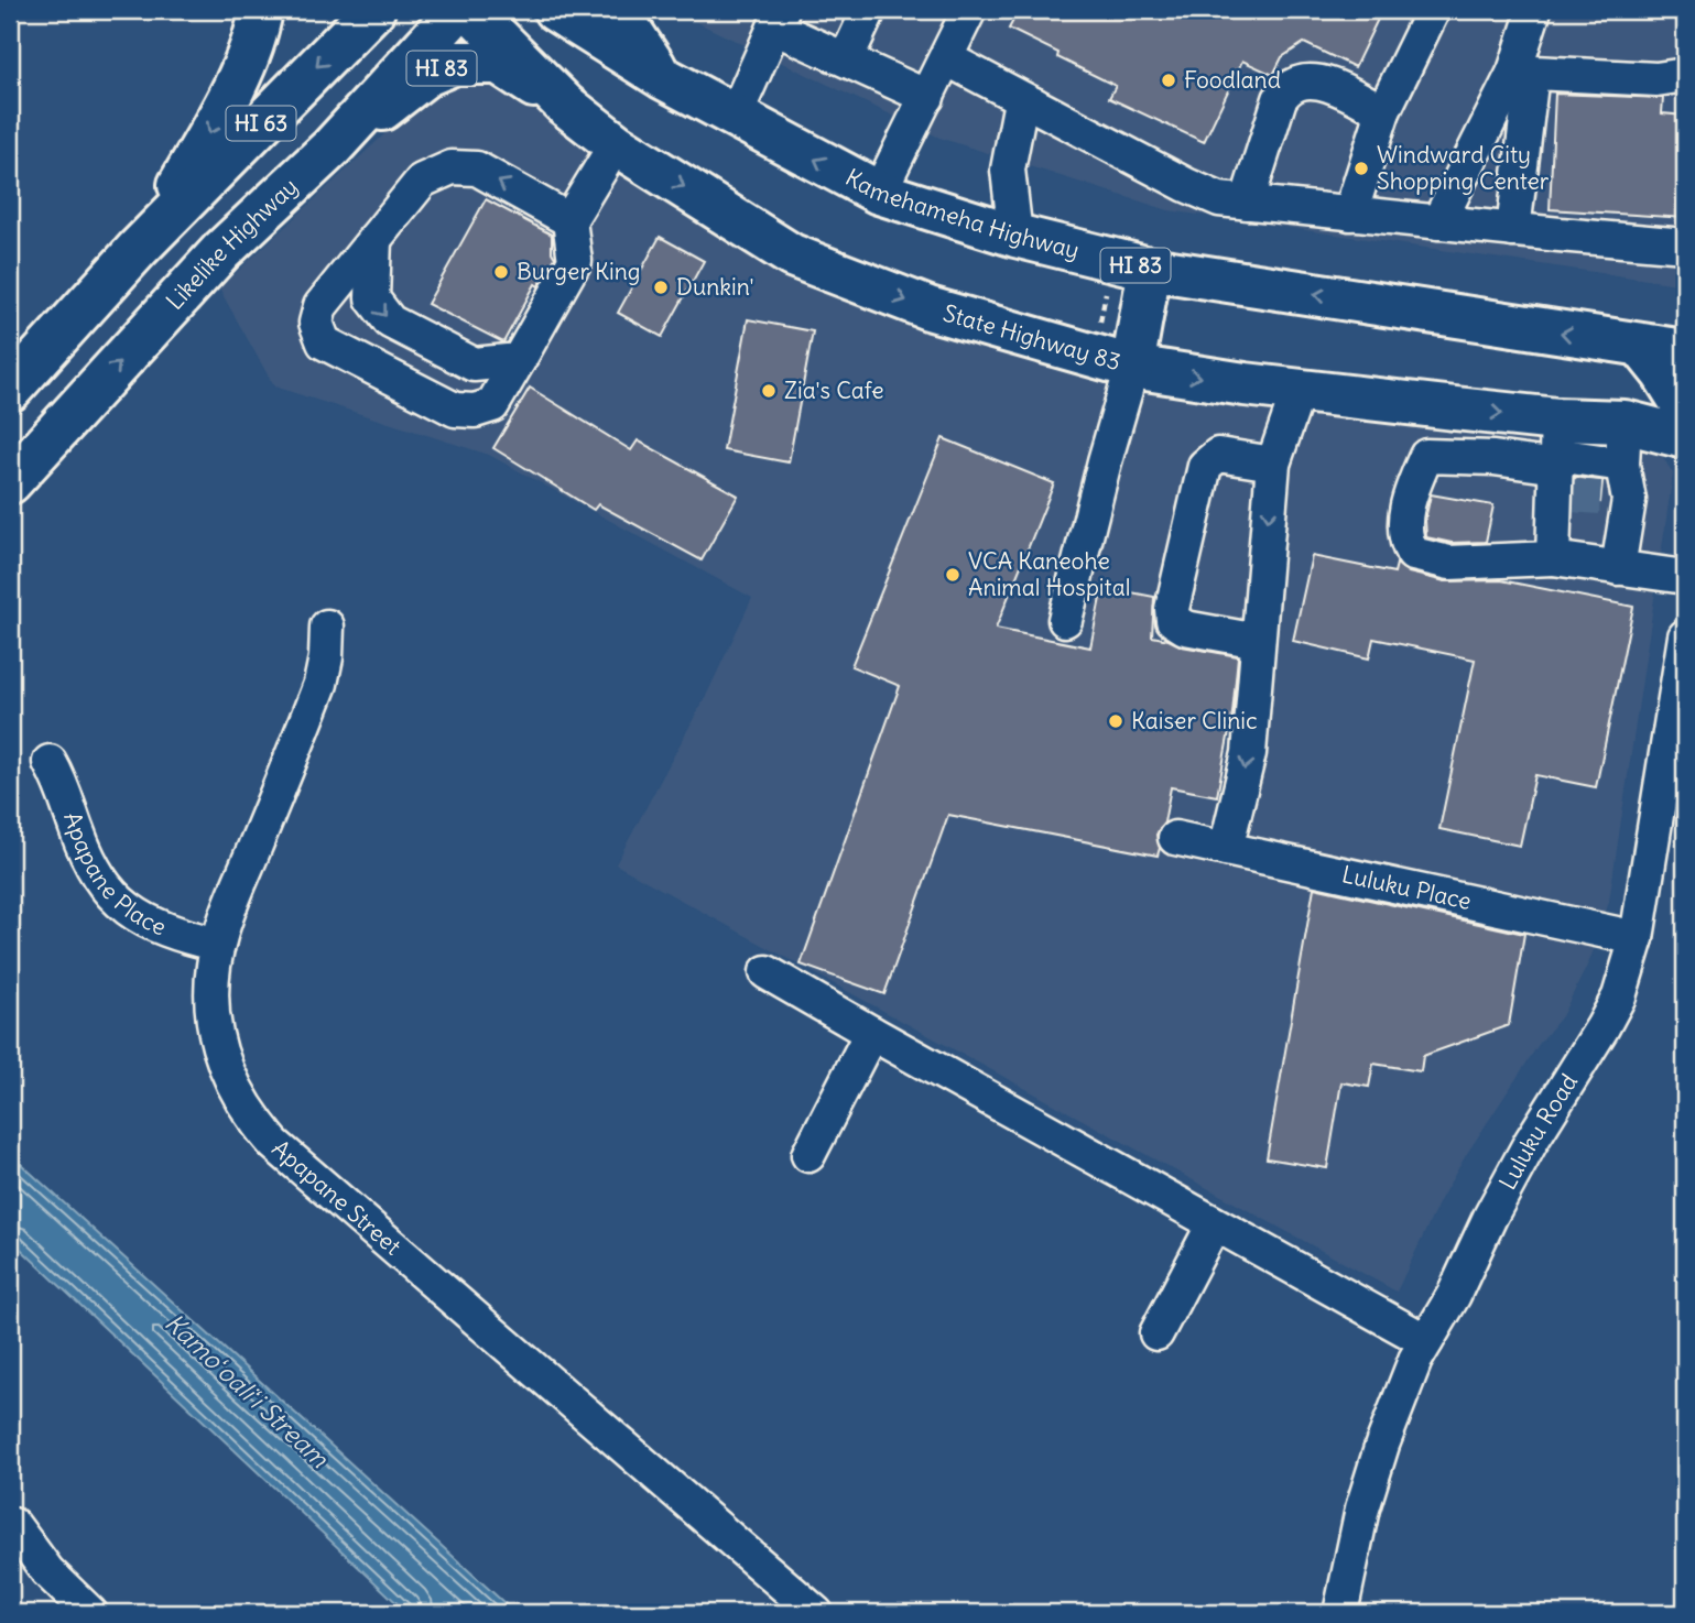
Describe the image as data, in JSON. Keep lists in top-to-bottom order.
{
  "streets": {
    "main road": [
      "HI 83",
      "HI 63",
      "Kamehameha Highway",
      "Likelike Highway",
      "State Highway 83"
    ],
    "street": [
      "Apapane Place",
      "Luluku Place",
      "Luluku Road",
      "Apapane Street"
    ]
  },
  "crossings": [
    ["HI 83", "Likelike Highway"],
    ["HI 83", "State Highway 83"],
    ["Apapane Place", "Apapane Street"],
    ["Luluku Place", "Luluku Road"]
  ],
  "one_way": ["Kamehameha Highway", "State Highway 83"],
  "water": ["Kamoʻoaliʻi Stream"],
  "places": [
    "Foodland",
    "Windward City Shopping Center",
    "Burger King",
    "Dunkin'",
    "Zia's Cafe",
    "VCA Kaneohe Animal Hospital",
    "Kaiser Clinic"
  ]
}
